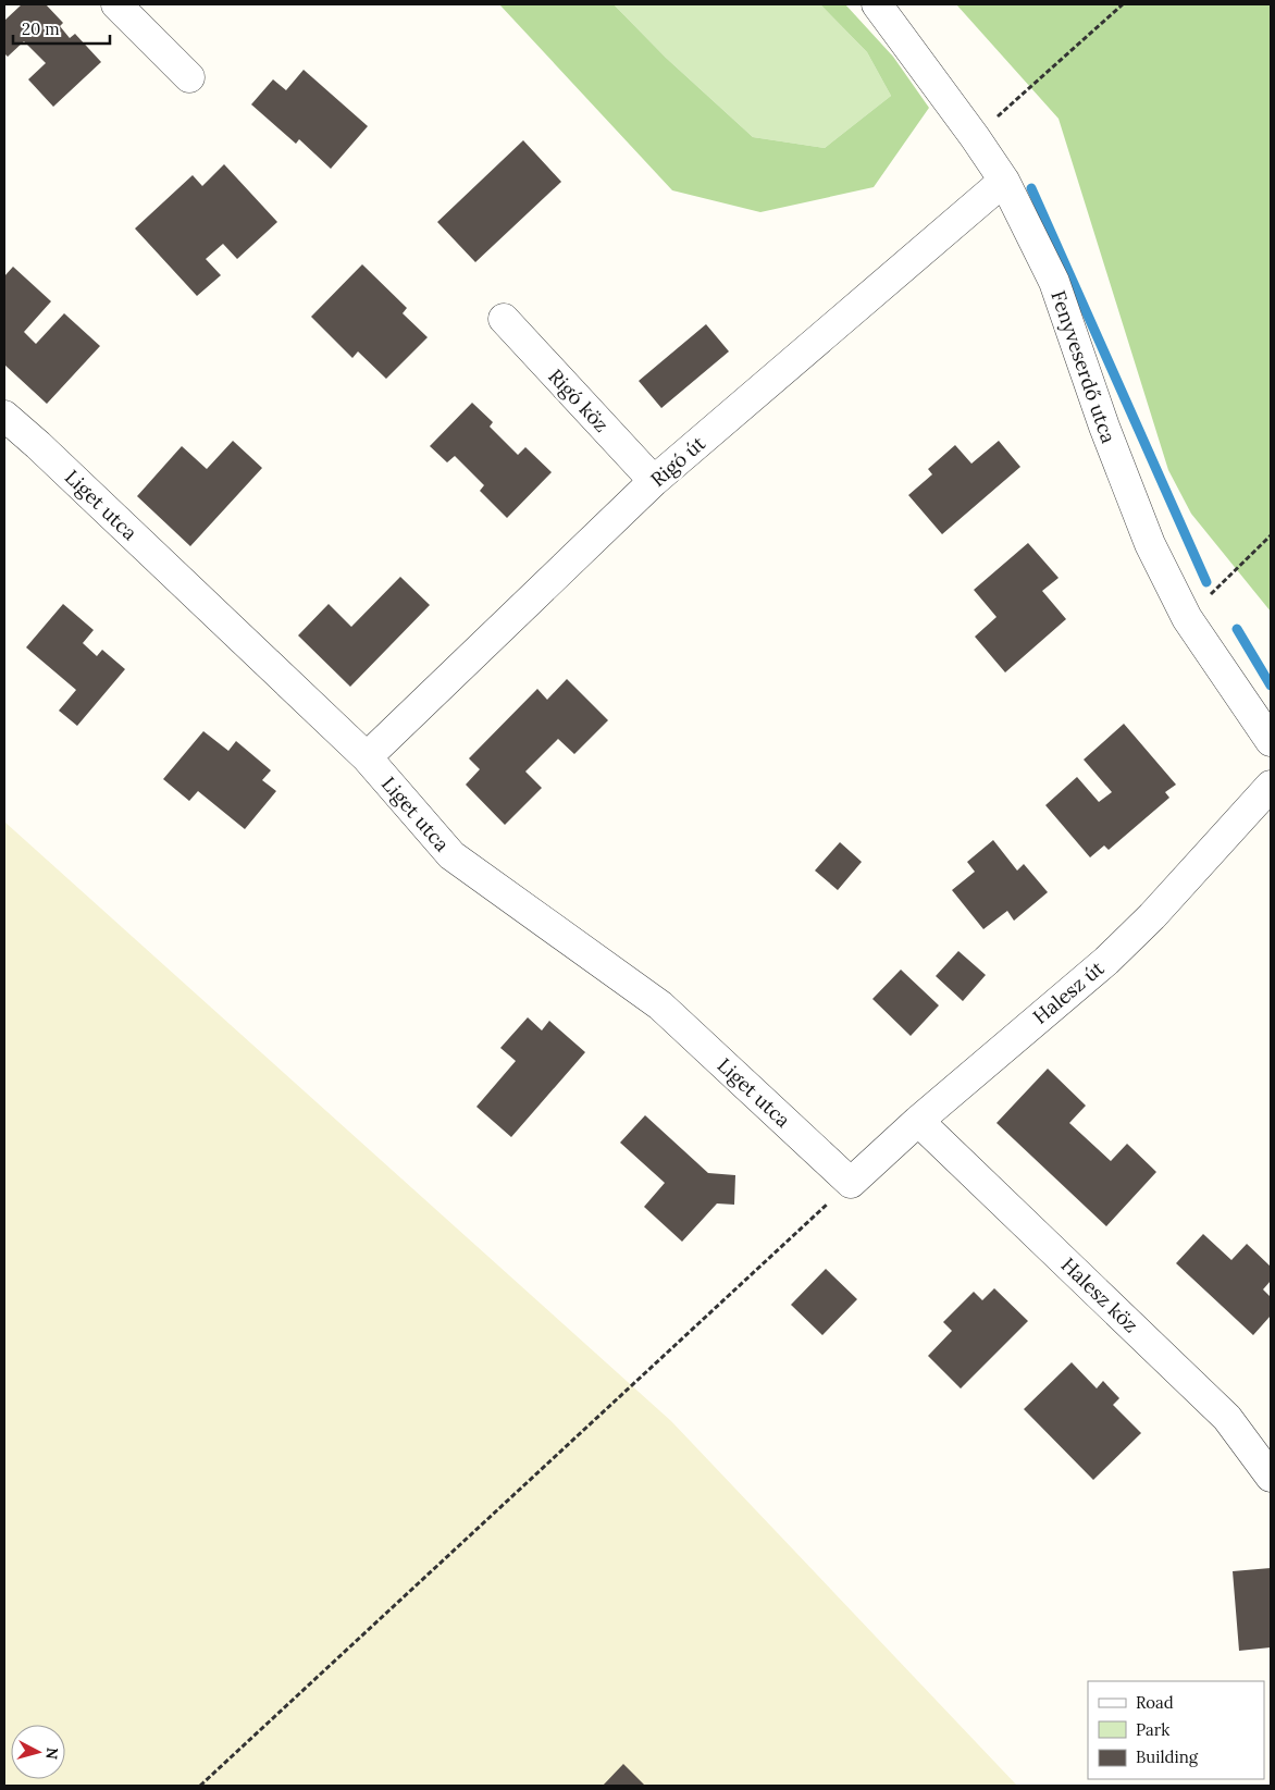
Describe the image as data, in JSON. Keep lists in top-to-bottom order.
{
  "streets": {
    "street": [
      "Fenyveserdő utca",
      "Rigó köz",
      "Rigó út",
      "Liget utca",
      "Halesz út",
      "Halesz köz"
    ]
  },
  "crossings": [
    ["Fenyveserdő utca", "Rigó út"],
    ["Rigó köz", "Rigó út"],
    ["Rigó út", "Liget utca"],
    ["Liget utca", "Halesz út"],
    ["Halesz út", "Halesz köz"]
  ],
  "legend": ["Road", "Park", "Building"],
  "scale_bar": "20 m",
  "north": "right"
}
